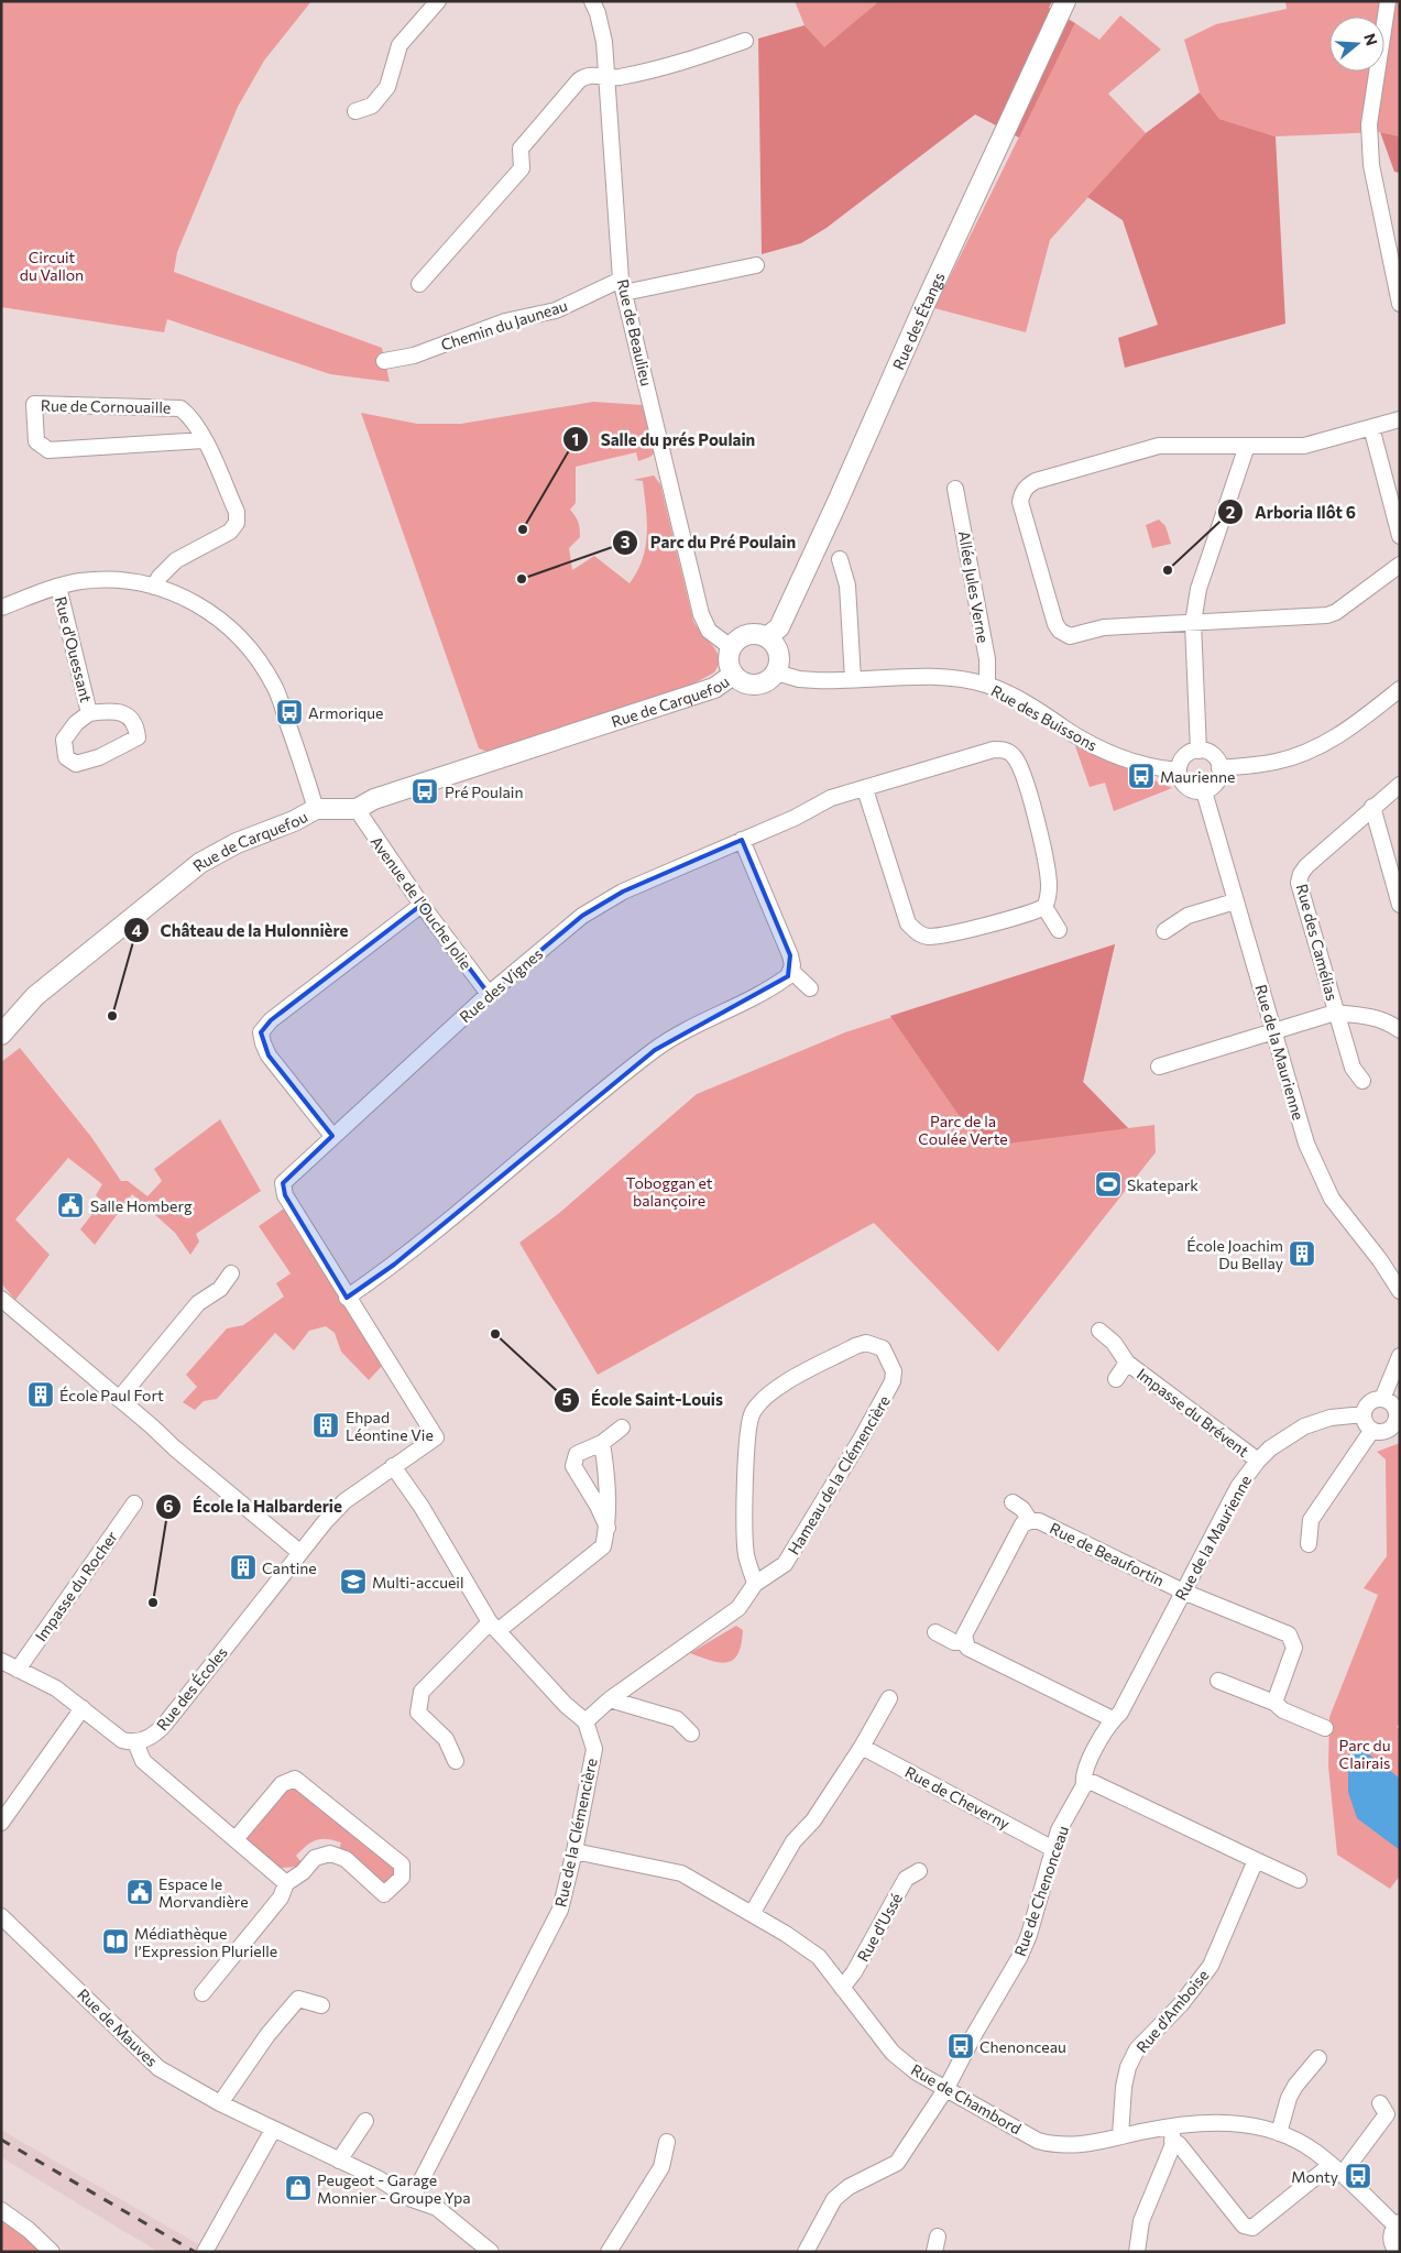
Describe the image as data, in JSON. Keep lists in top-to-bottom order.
{
  "streets": {
    "main road": ["Rue des Étangs", "Rue de Carquefou"],
    "street": [
      "Chemin du Jauneau",
      "Rue de Beaulieu",
      "Rue de Cornouaille",
      "Allée Jules Verne",
      "Rue d'Ouessant",
      "Rue des Buissons",
      "Avenue de l'Ouche Jolie",
      "Rue des Camélias",
      "Rue des Vignes",
      "Rue de la Maurienne",
      "Impasse du Brévent",
      "Hameau de la Clémencière",
      "Rue de Beaufortin",
      "Impasse du Rocher",
      "Rue des Écoles",
      "Rue de Cheverny",
      "Rue de la Clémencière",
      "Rue de Chenonceau",
      "Rue d'Ussé",
      "Rue d'Amboise",
      "Rue de Mauves",
      "Rue de Chambord"
    ]
  },
  "crossings": [
    ["Rue des Étangs", "Rue de Beaulieu"],
    ["Rue des Étangs", "Rue de Carquefou"],
    ["Rue des Étangs", "Rue des Buissons"],
    ["Chemin du Jauneau", "Rue de Beaulieu"],
    ["Rue de Beaulieu", "Rue de Carquefou"],
    ["Rue de Beaulieu", "Rue des Buissons"],
    ["Allée Jules Verne", "Rue des Buissons"],
    ["Rue de Carquefou", "Rue des Buissons"],
    ["Rue de Carquefou", "Avenue de l'Ouche Jolie"],
    ["Rue des Buissons", "Rue de la Maurienne"],
    ["Avenue de l'Ouche Jolie", "Rue des Vignes"],
    ["Rue des Camélias", "Rue de la Maurienne"],
    ["Rue des Vignes", "Rue des Écoles"],
    ["Rue de la Maurienne", "Impasse du Brévent"],
    ["Rue de la Maurienne", "Rue de Beaufortin"],
    ["Rue de la Maurienne", "Rue de Chenonceau"],
    ["Hameau de la Clémencière", "Rue de la Clémencière"],
    ["Rue de Cheverny", "Rue de Chenonceau"],
    ["Rue de la Clémencière", "Rue de Mauves"],
    ["Rue de la Clémencière", "Rue de Chambord"],
    ["Rue de Chenonceau", "Rue de Chambord"],
    ["Rue d'Ussé", "Rue de Chambord"],
    ["Rue d'Amboise", "Rue de Chambord"]
  ],
  "parks": [
    "Circuit du Vallon",
    "Parc de la Coulée Verte",
    "Toboggan et balançoire",
    "Parc du Clairais"
  ],
  "places": {
    "other": [
      "Salle du prés Poulain",
      "Arboria Ilôt 6",
      "Parc du Pré Poulain",
      "Château de la Hulonnière",
      "École Saint-Louis",
      "École la Halbarderie"
    ],
    "bus stop": [
      "Armorique",
      "Maurienne",
      "Pré Poulain",
      "Chenonceau",
      "Monty"
    ],
    "sports": ["Skatepark"],
    "public building": ["Salle Homberg", "Espace le Morvandière"],
    "building": [
      "École Joachim Du Bellay",
      "École Paul Fort",
      "Ehpad Léontine Vie",
      "Cantine"
    ],
    "school or university": ["Multi-accueil"],
    "library": ["Médiathèque l’Expression Plurielle"],
    "shop": ["Peugeot - Garage Monnier - Groupe Ypa"]
  },
  "north": "right"
}
